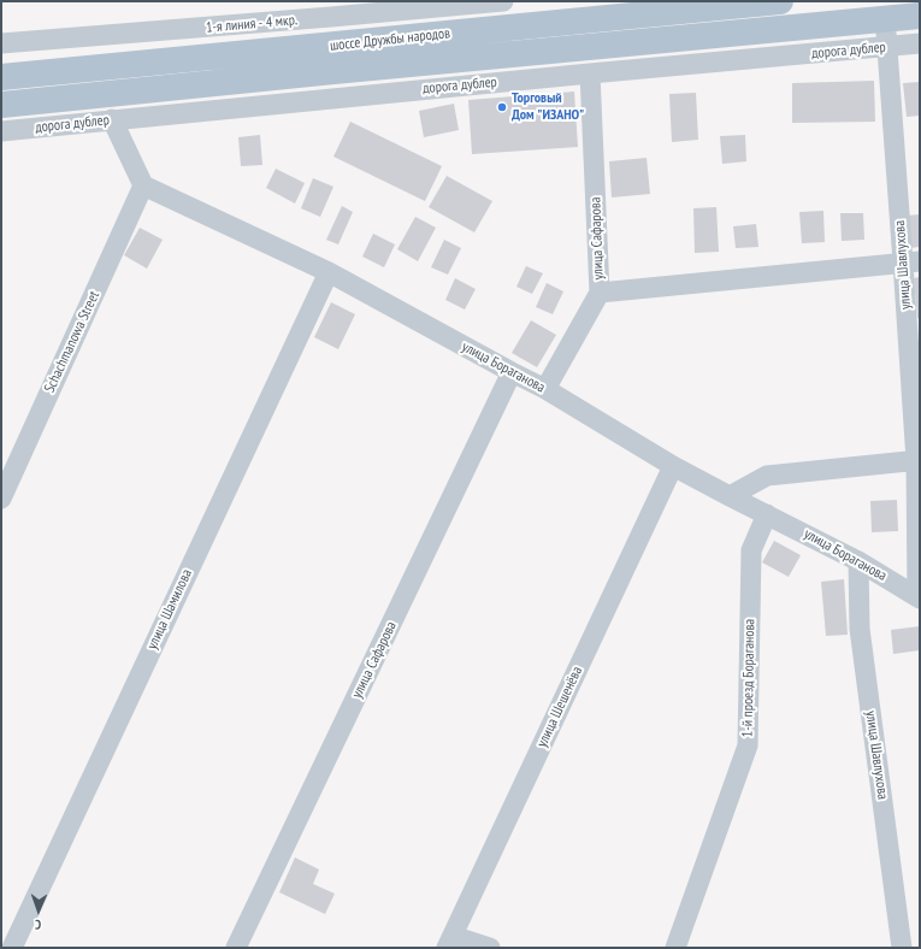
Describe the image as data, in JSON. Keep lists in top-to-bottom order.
{
  "streets": {
    "main road": ["шоссе Дружбы народов"],
    "street": [
      "1-я линия - 4 мкр.",
      "дорога дублер",
      "улица Сафарова",
      "улица Шавлухова",
      "Schachmanowa Street",
      "улица Бораганова",
      "улица Шамилова",
      "1-й проезд Бораганова",
      "улица Шешенёва"
    ]
  },
  "crossings": [
    ["дорога дублер", "улица Сафарова"],
    ["дорога дублер", "улица Шавлухова"],
    ["улица Сафарова", "улица Бораганова"],
    ["улица Шавлухова", "улица Бораганова"],
    ["Schachmanowa Street", "улица Бораганова"],
    ["улица Бораганова", "улица Шамилова"],
    ["улица Бораганова", "1-й проезд Бораганова"],
    ["улица Бораганова", "улица Шешенёва"]
  ],
  "places": ["Торговый Дом \"ИЗАНО\""],
  "north": "bottom"
}
